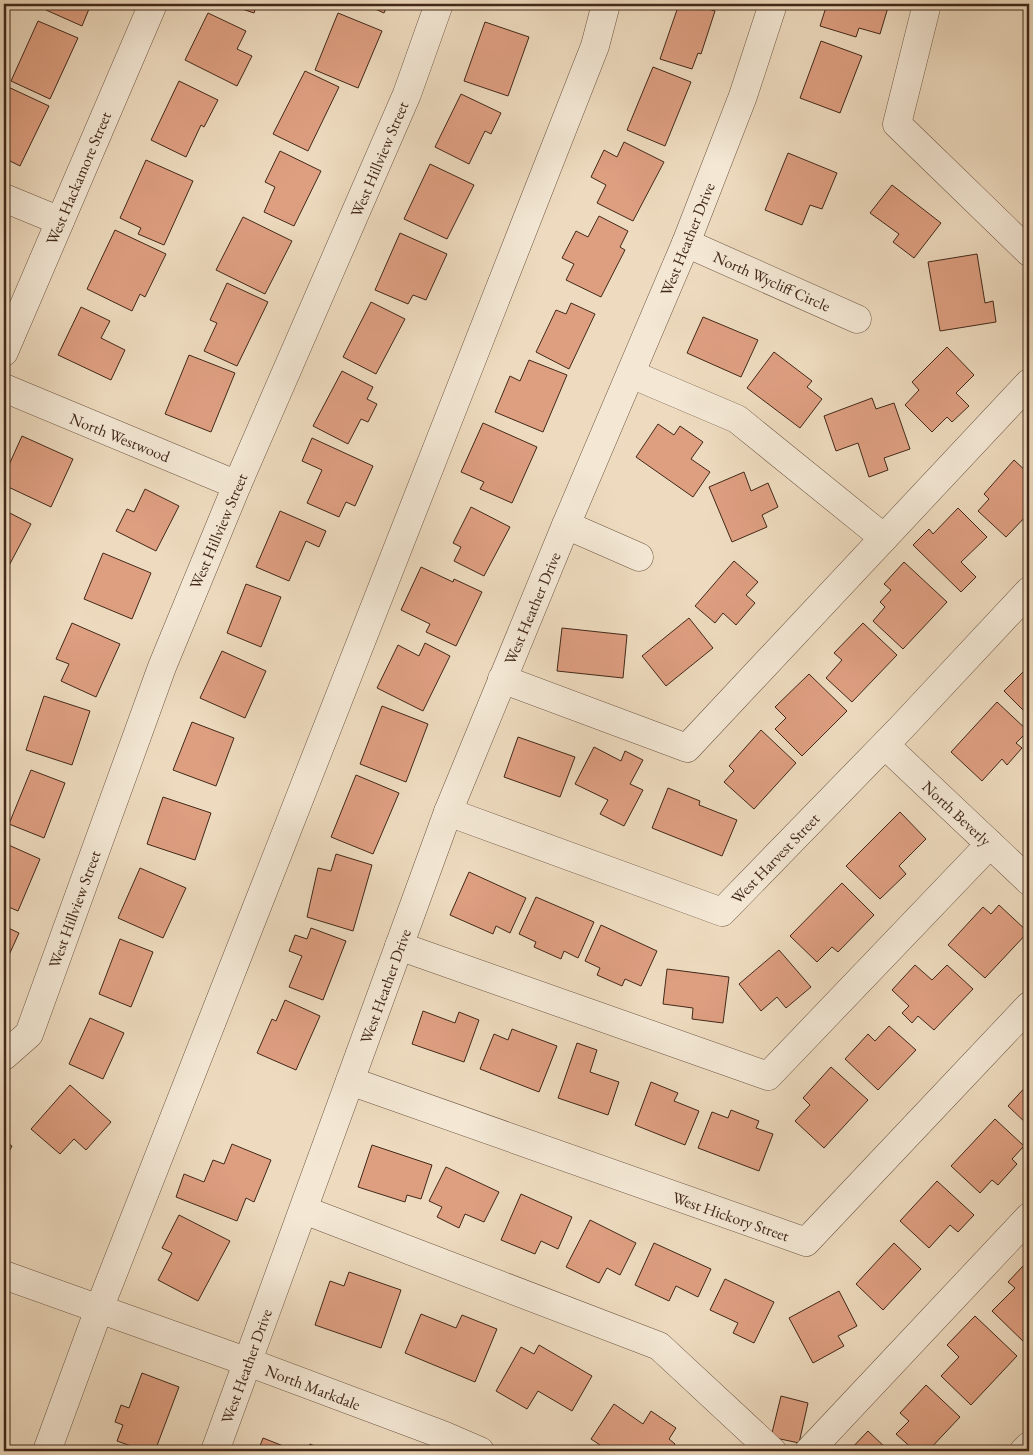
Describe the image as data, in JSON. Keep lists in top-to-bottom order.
{
  "streets": {
    "street": [
      "West Hillview Street",
      "West Hackamore Street",
      "West Heather Drive",
      "North Wycliff Circle",
      "North Westwood",
      "North Beverly",
      "West Harvest Street",
      "West Hickory Street",
      "North Markdale"
    ]
  },
  "crossings": [
    ["West Hillview Street", "North Westwood"],
    ["West Heather Drive", "North Wycliff Circle"],
    ["West Heather Drive", "West Harvest Street"],
    ["West Heather Drive", "West Hickory Street"],
    ["West Heather Drive", "North Markdale"],
    ["North Beverly", "West Harvest Street"]
  ]
}
